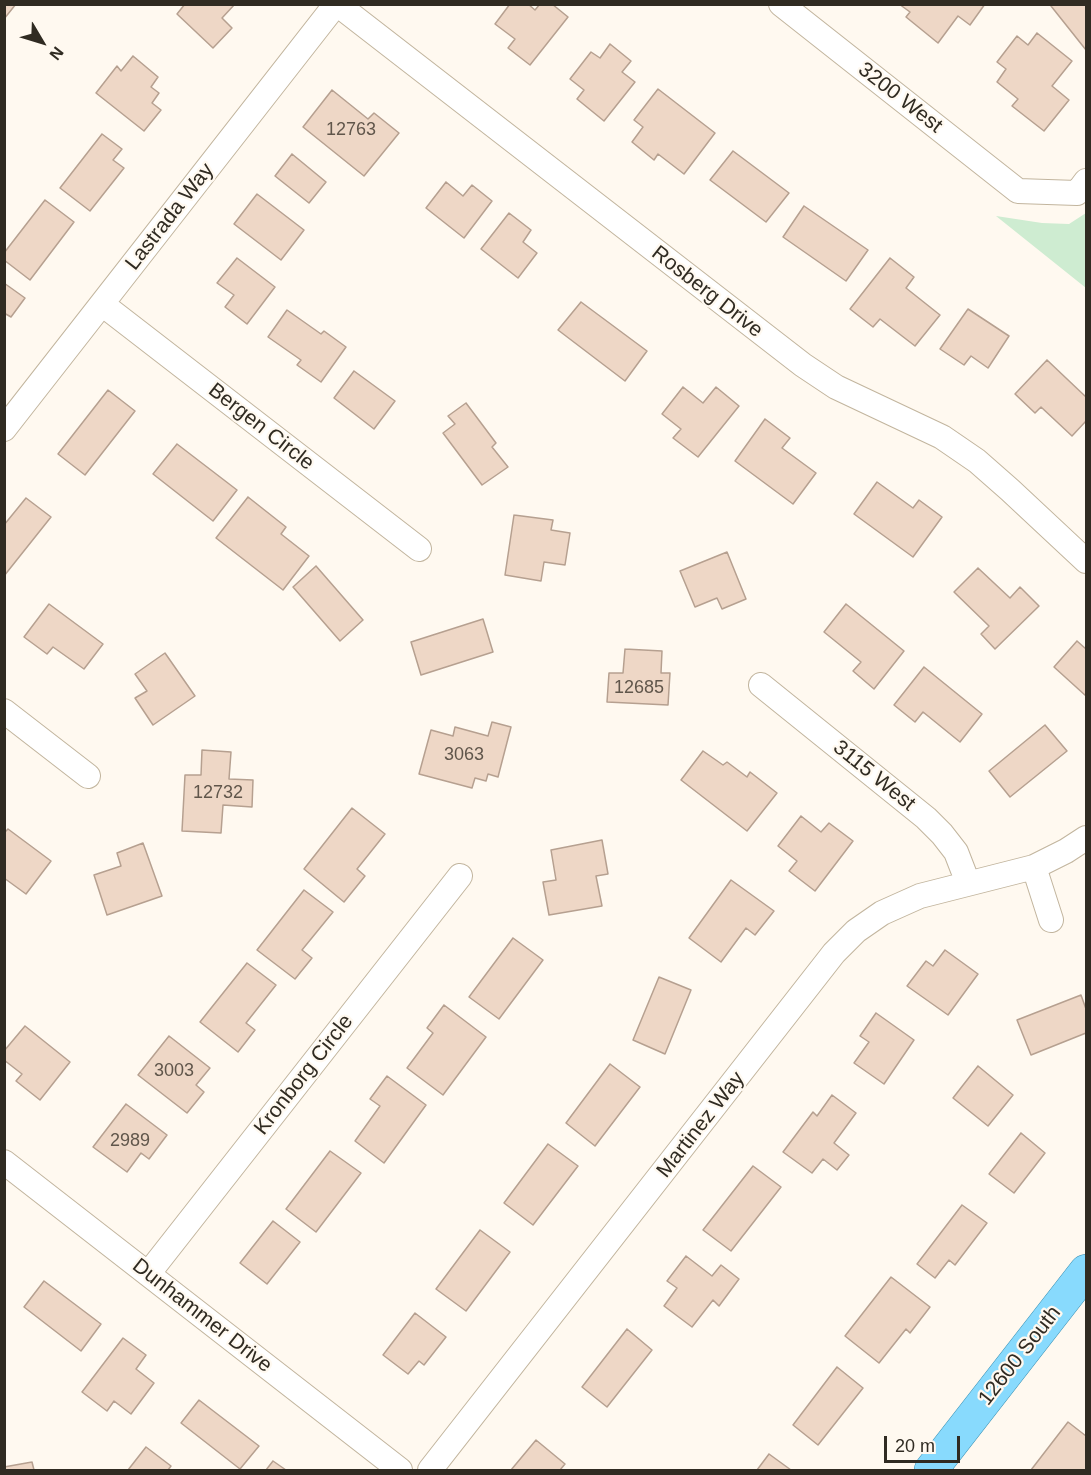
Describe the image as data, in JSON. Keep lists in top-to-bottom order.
{
  "streets": {
    "main road": ["12600 South"],
    "street": [
      "3200 West",
      "Lastrada Way",
      "Rosberg Drive",
      "Bergen Circle",
      "3115 West",
      "Kronborg Circle",
      "Martinez Way",
      "Dunhammer Drive"
    ]
  },
  "crossings": [
    ["Lastrada Way", "Rosberg Drive"],
    ["Lastrada Way", "Bergen Circle"],
    ["3115 West", "Martinez Way"],
    ["Kronborg Circle", "Dunhammer Drive"]
  ],
  "house_numbers": [
    "12763",
    "12685",
    "3063",
    "12732",
    "3003",
    "2989"
  ],
  "scale_bar": "20 m",
  "north": "bottom right"
}
